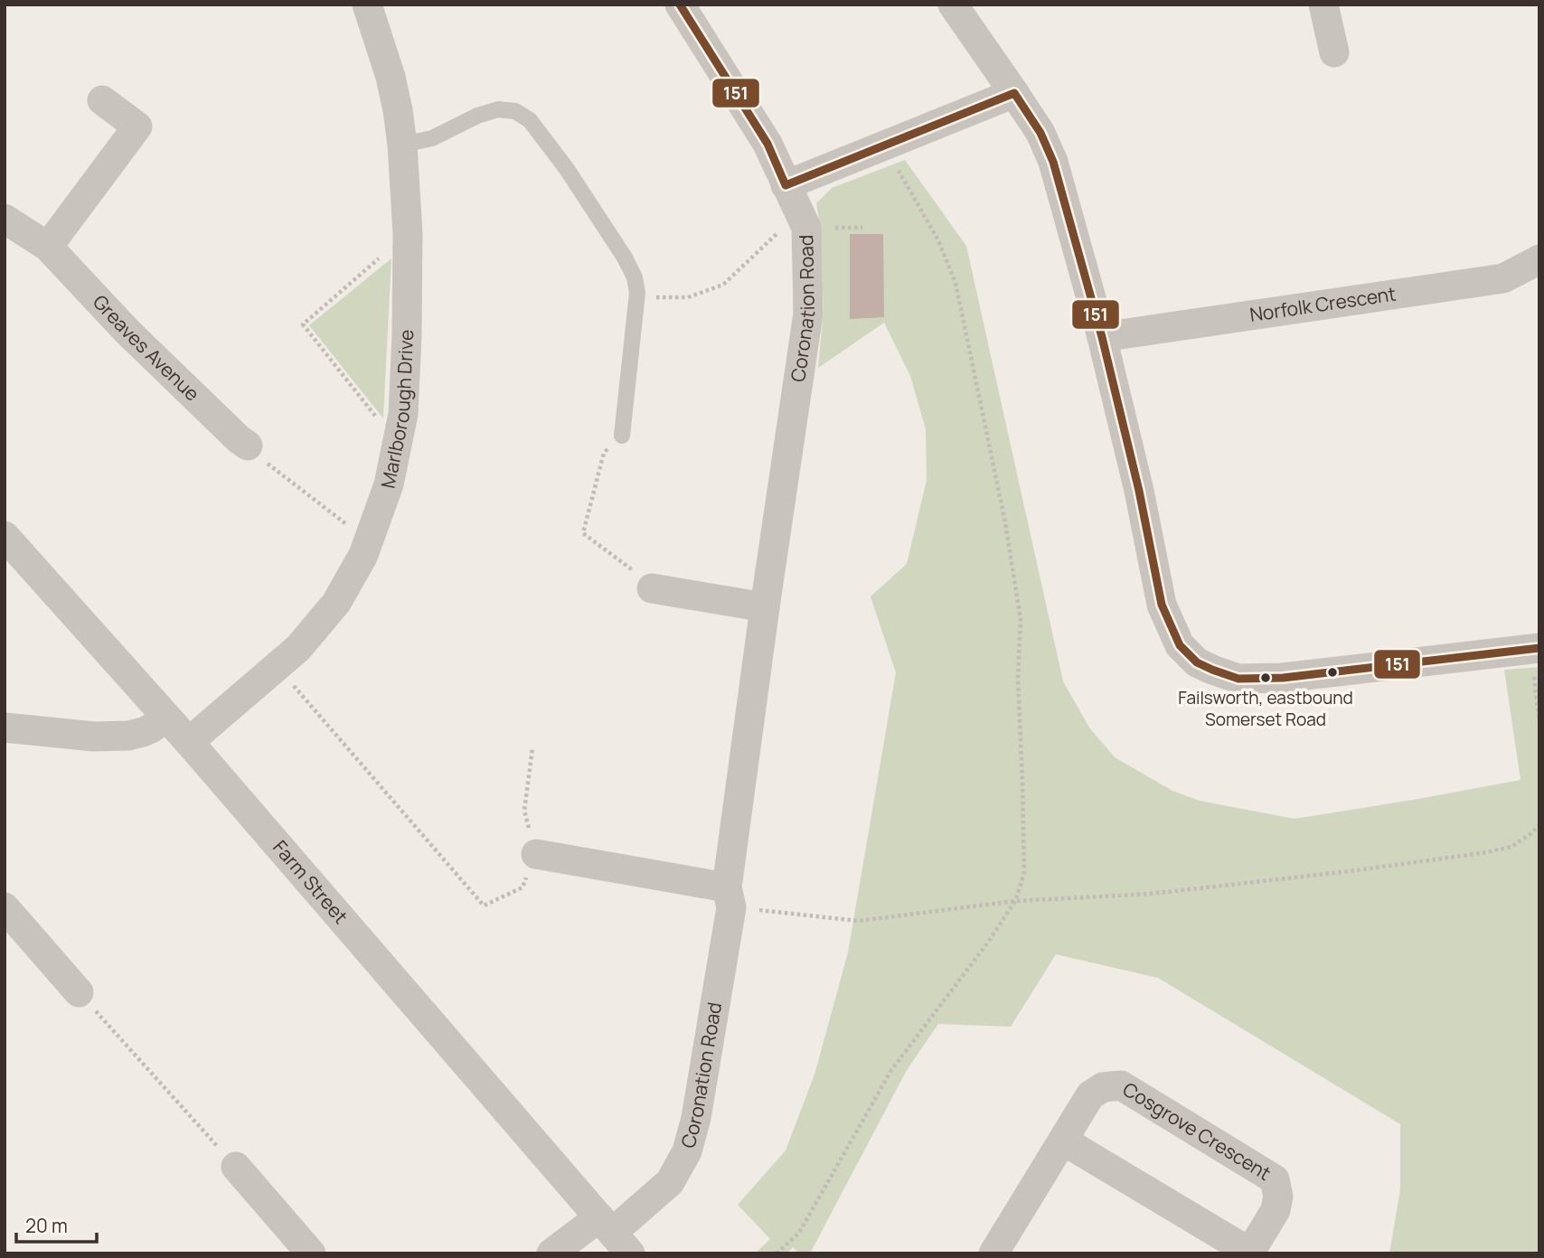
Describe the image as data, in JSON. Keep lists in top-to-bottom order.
{
  "streets": {
    "street": [
      "Norfolk Crescent",
      "Coronation Road",
      "Greaves Avenue",
      "Marlborough Drive",
      "Farm Street",
      "Cosgrove Crescent"
    ]
  },
  "crossings": [
    ["Coronation Road", "Farm Street"],
    ["Marlborough Drive", "Farm Street"]
  ],
  "places": ["Failsworth, eastbound Somerset Road"],
  "lines": ["transit line 151"],
  "scale_bar": "20 m"
}
